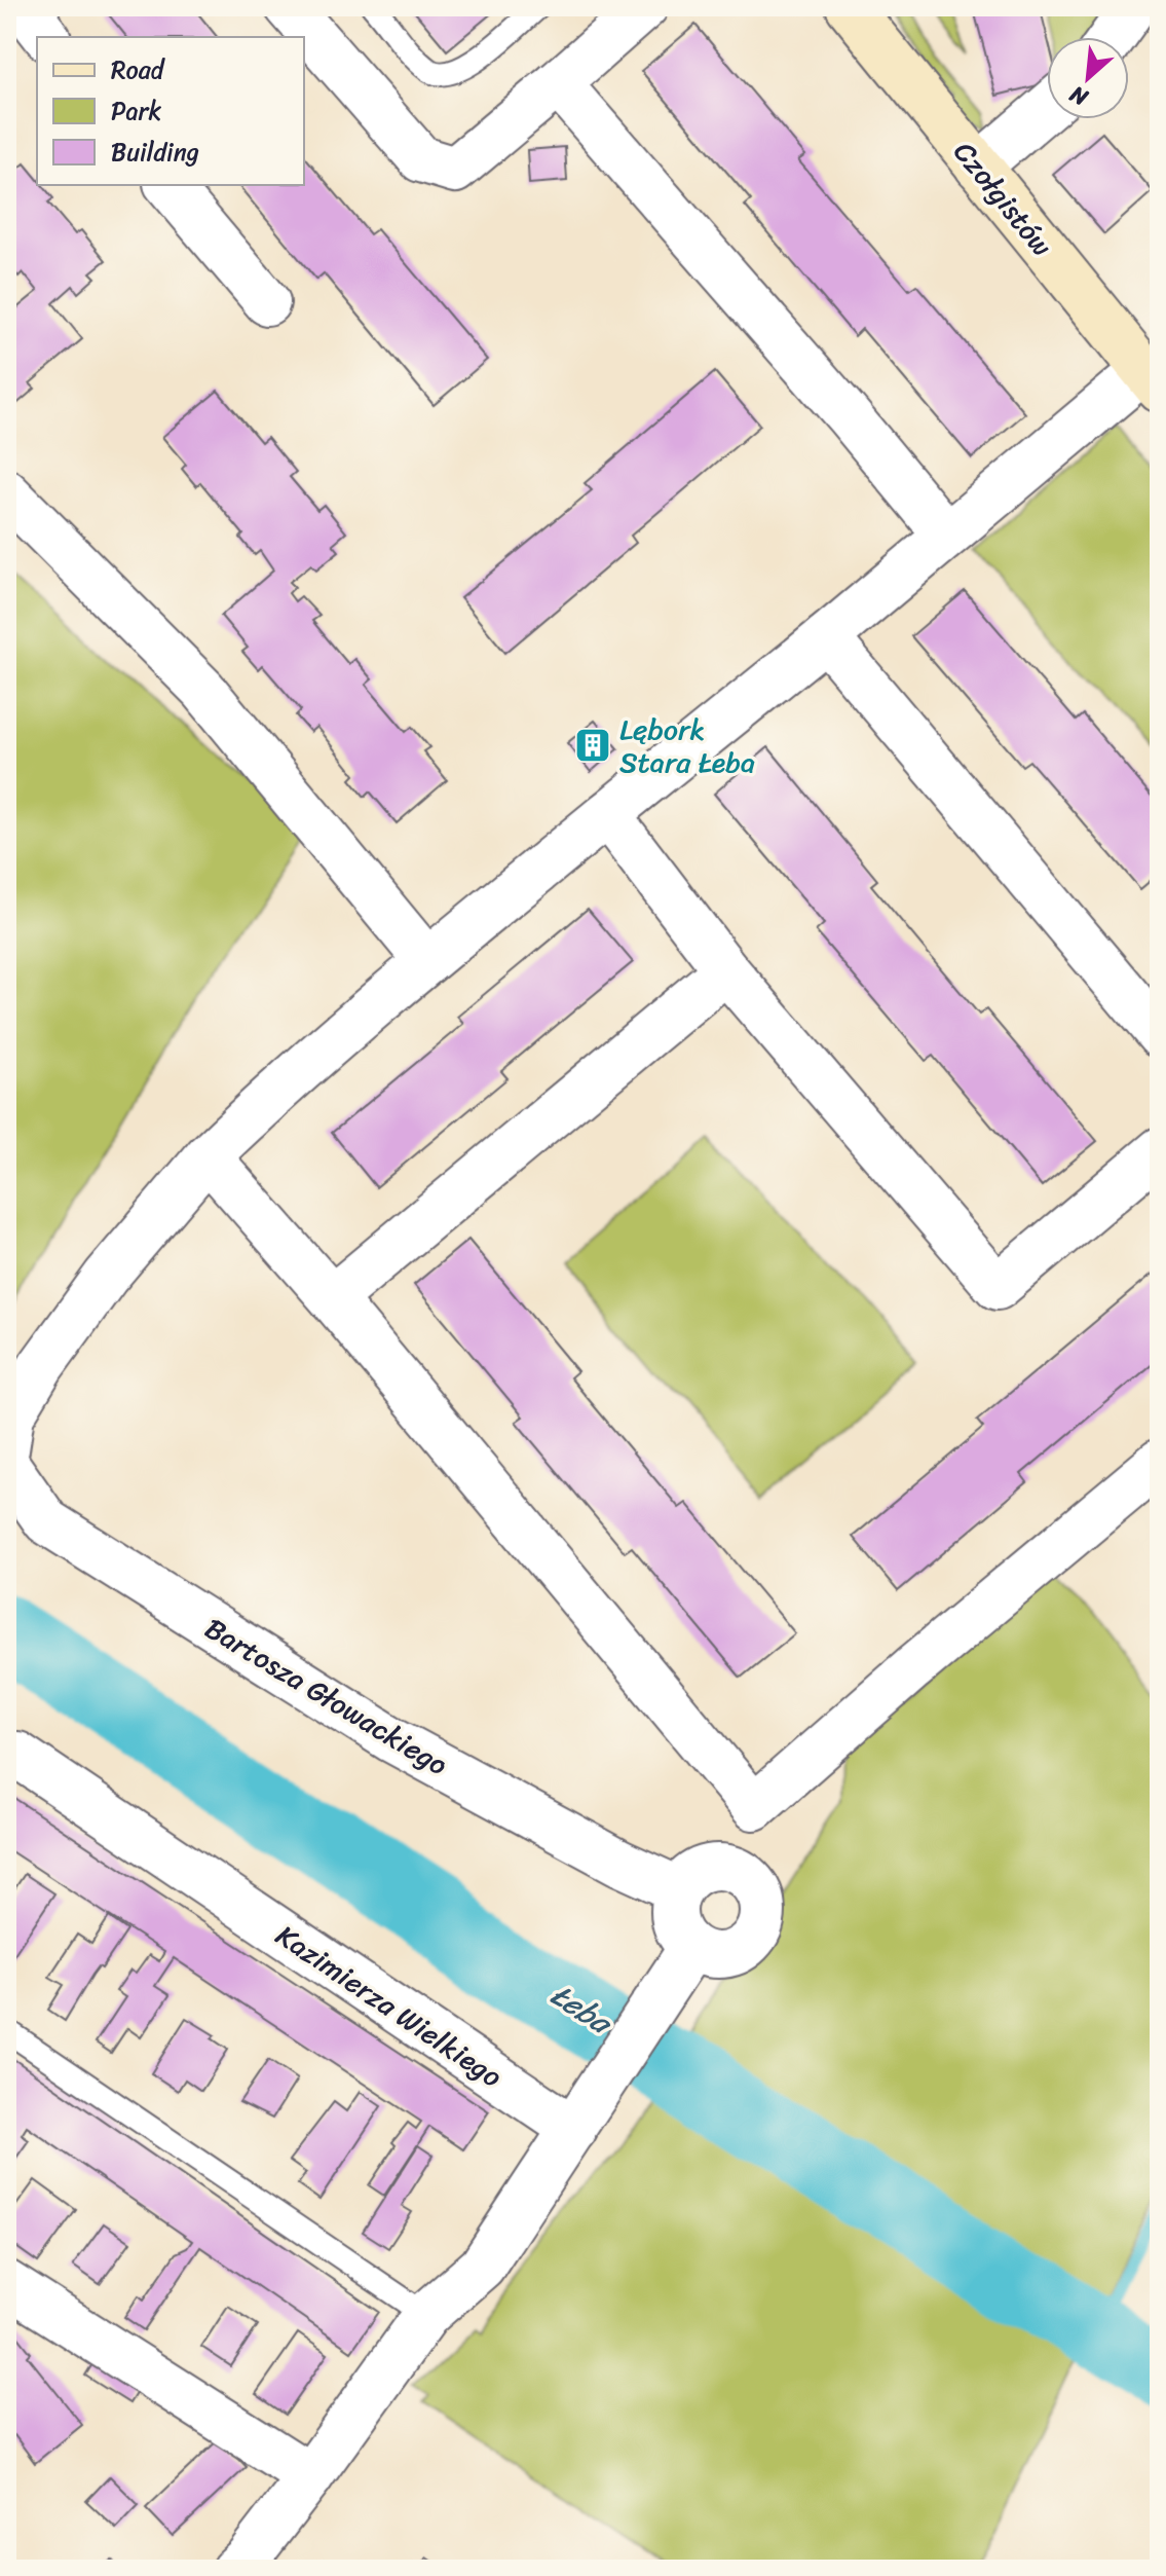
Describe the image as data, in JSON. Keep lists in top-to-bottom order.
{
  "streets": {
    "street": ["Czołgistów", "Bartosza Głowackiego", "Kazimierza Wielkiego"]
  },
  "water": ["Łeba"],
  "places": {
    "building": ["Lębork Stara Łeba"]
  },
  "legend": ["Road", "Park", "Building"],
  "north": "bottom left"
}
